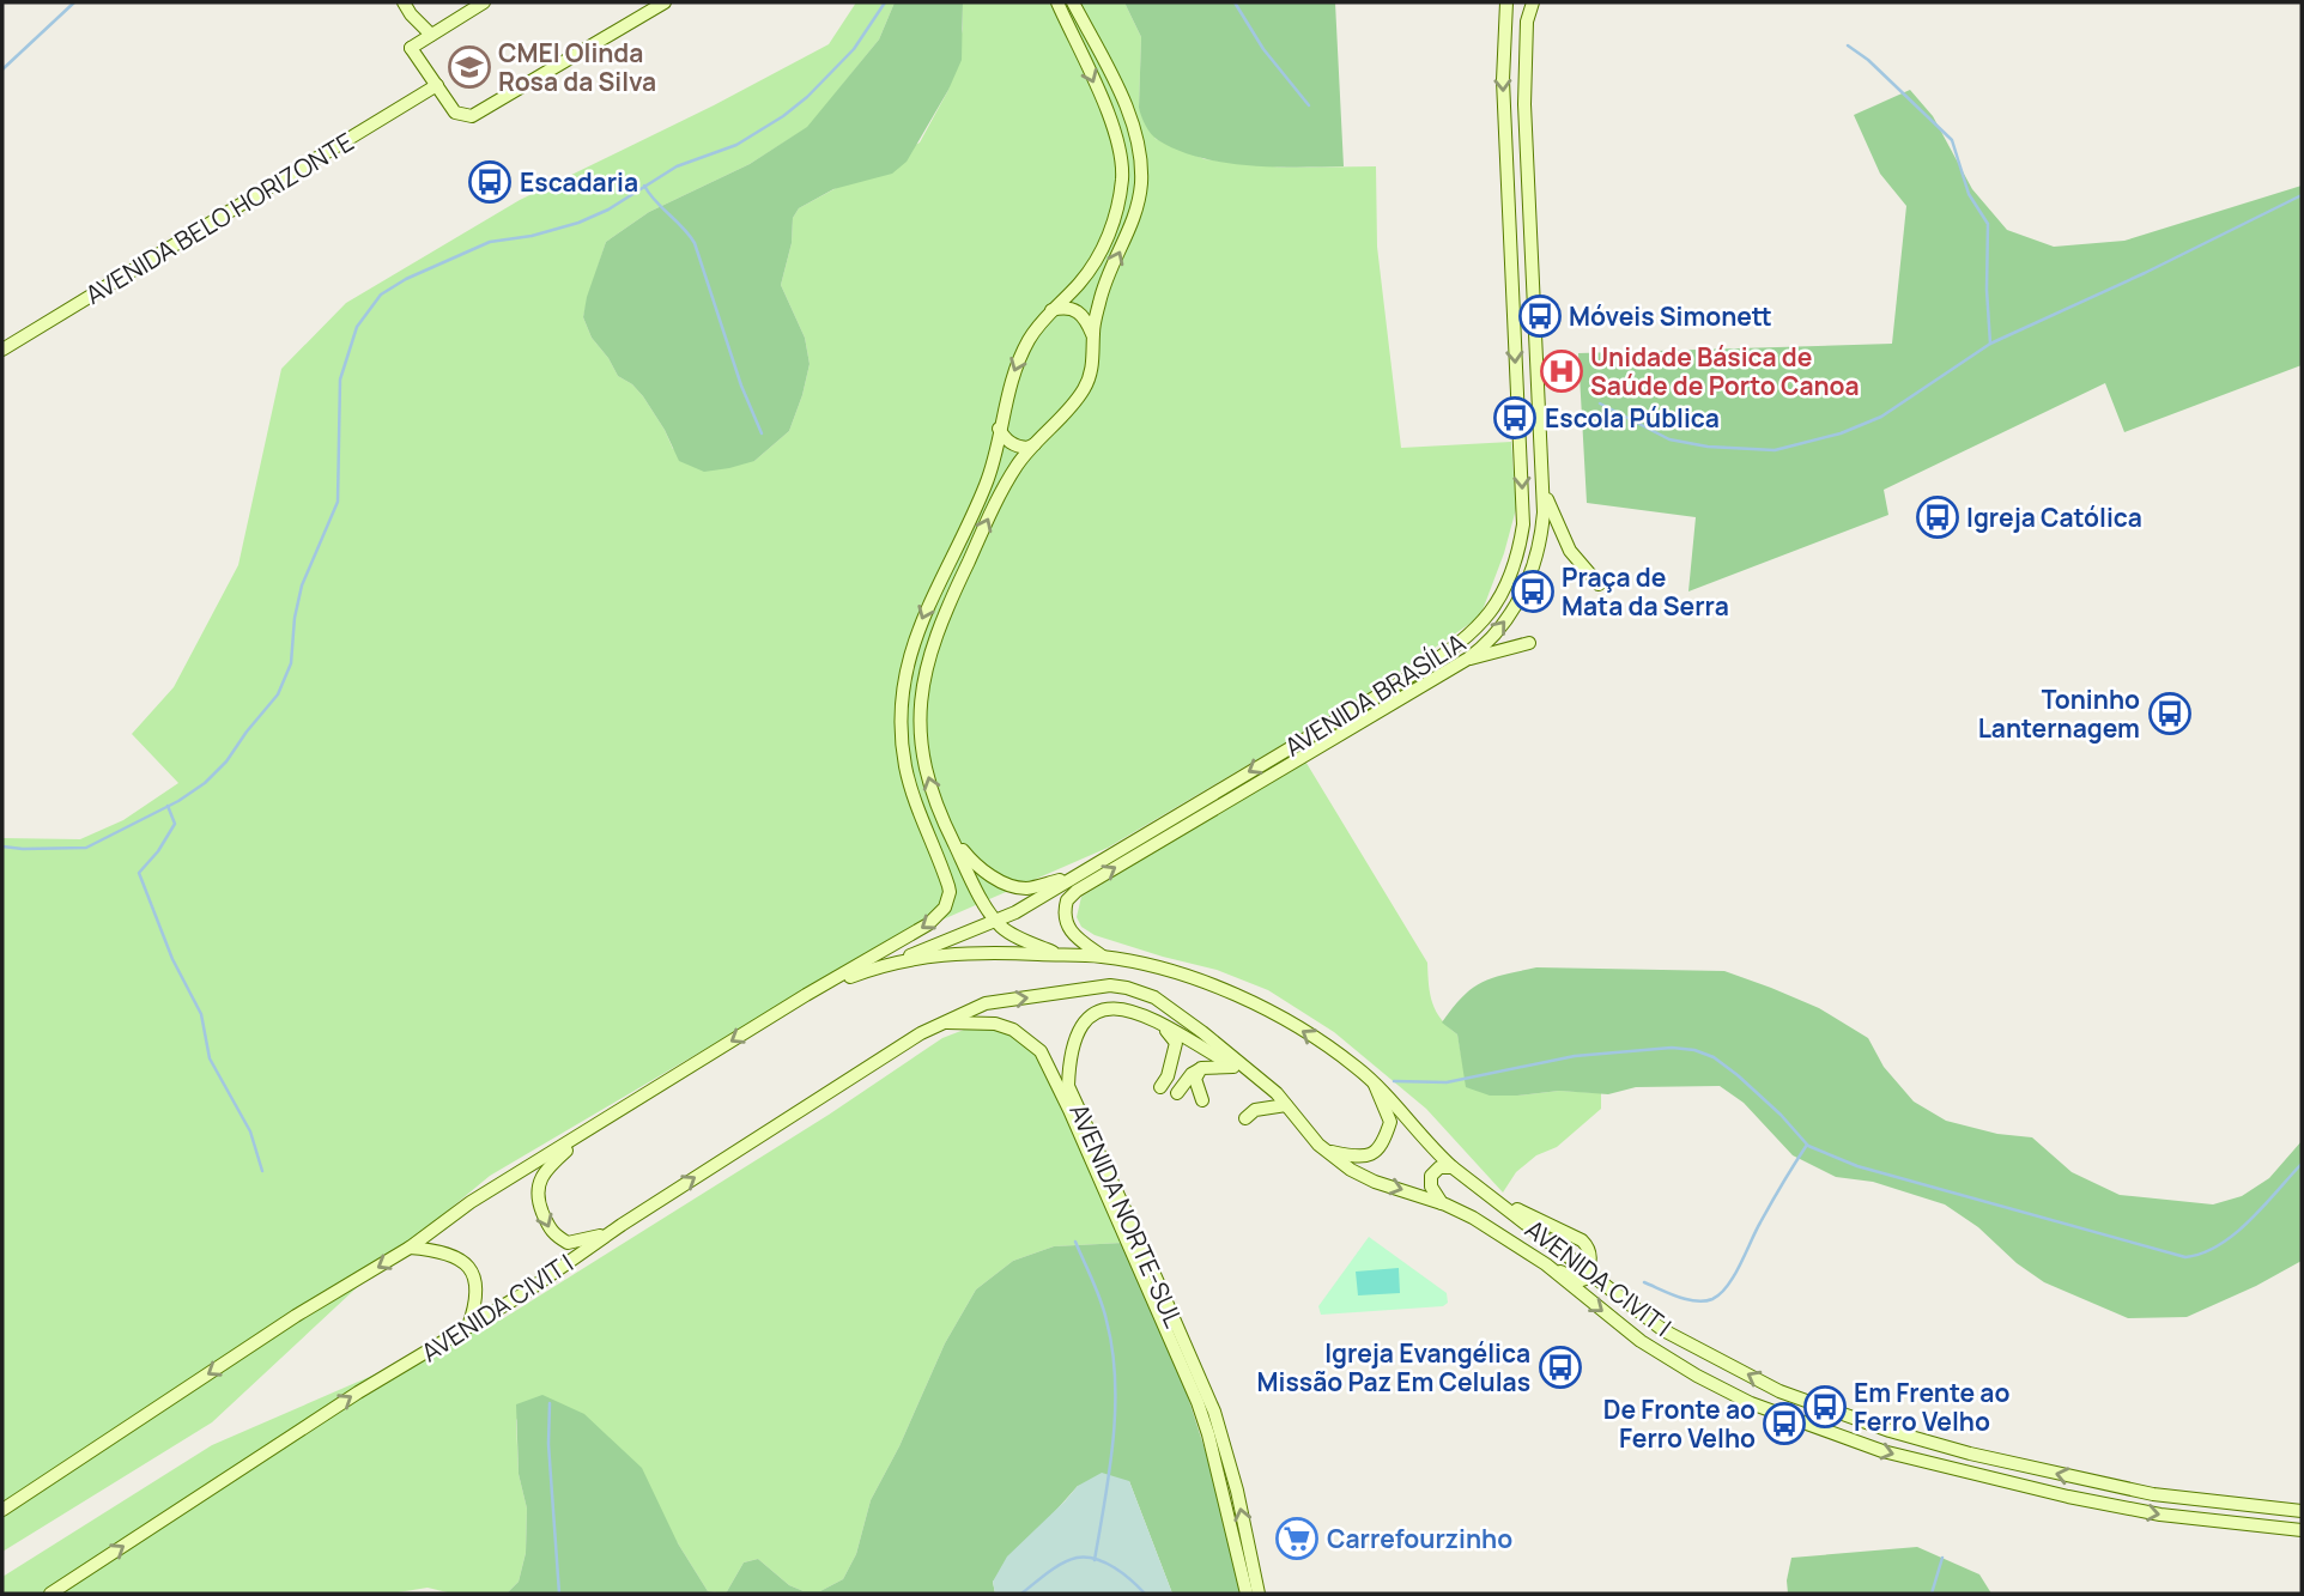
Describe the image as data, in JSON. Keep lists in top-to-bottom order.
{
  "streets": {
    "main road": [
      "AVENIDA BELO HORIZONTE",
      "AVENIDA BRASÍLIA",
      "AVENIDA NORTE-SUL",
      "AVENIDA CIVIT I"
    ]
  },
  "crossings": [
    ["AVENIDA BRASÍLIA", "AVENIDA CIVIT I"],
    ["AVENIDA NORTE-SUL", "AVENIDA CIVIT I"]
  ],
  "one_way": ["AVENIDA NORTE-SUL"],
  "places": {
    "school or university": ["CMEI Olinda Rosa da Silva"],
    "bus stop": [
      "Escadaria",
      "Móveis Simonett",
      "Escola Pública",
      "Igreja Católica",
      "Praça de Mata da Serra",
      "Toninho Lanternagem",
      "Igreja Evangélica Missão Paz Em Celulas",
      "Em Frente ao Ferro Velho",
      "De Fronte ao Ferro Velho"
    ],
    "hospital": ["Unidade Básica de Saúde de Porto Canoa"],
    "supermarket": ["Carrefourzinho"]
  }
}
